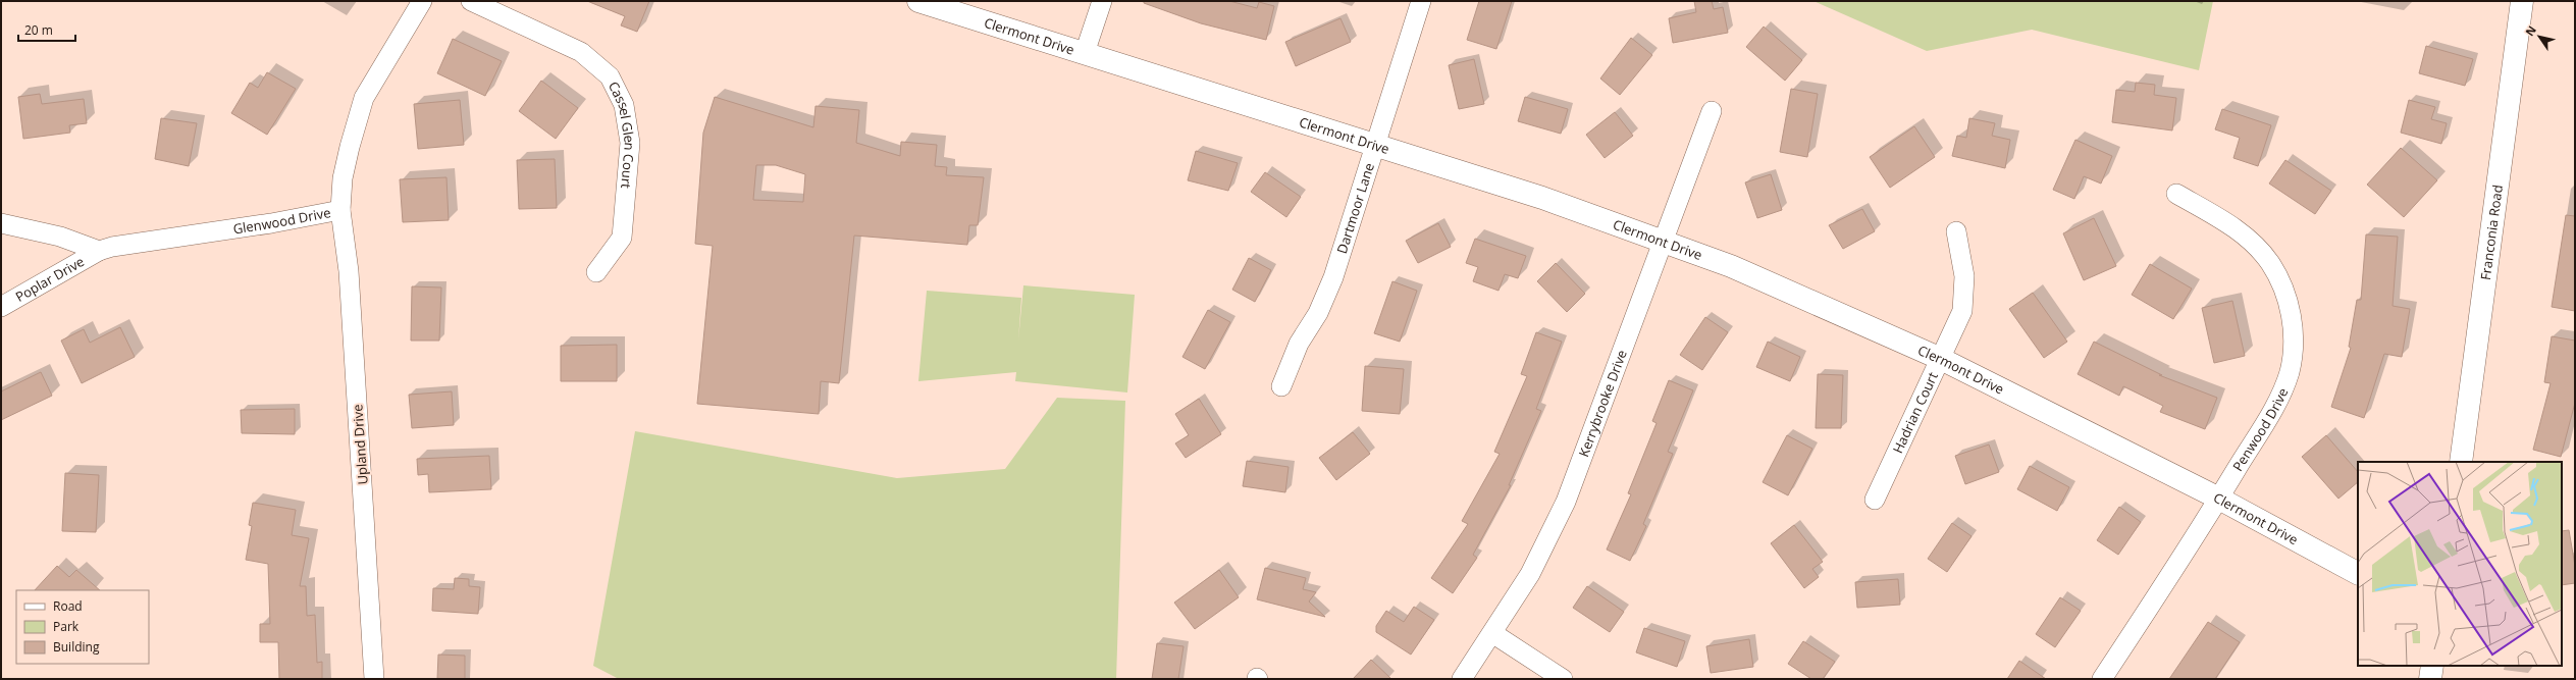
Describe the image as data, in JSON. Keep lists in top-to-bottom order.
{
  "streets": {
    "street": [
      "Clermont Drive",
      "Cassel Glen Court",
      "Dartmoor Lane",
      "Glenwood Drive",
      "Franconia Road",
      "Poplar Drive",
      "Kerrybrooke Drive",
      "Hadrian Court",
      "Penwood Drive",
      "Upland Drive"
    ]
  },
  "crossings": [
    ["Clermont Drive", "Dartmoor Lane"],
    ["Clermont Drive", "Kerrybrooke Drive"],
    ["Clermont Drive", "Hadrian Court"],
    ["Clermont Drive", "Penwood Drive"],
    ["Glenwood Drive", "Poplar Drive"],
    ["Glenwood Drive", "Upland Drive"]
  ],
  "legend": ["Road", "Park", "Building"],
  "scale_bar": "20 m",
  "north": "top left"
}
